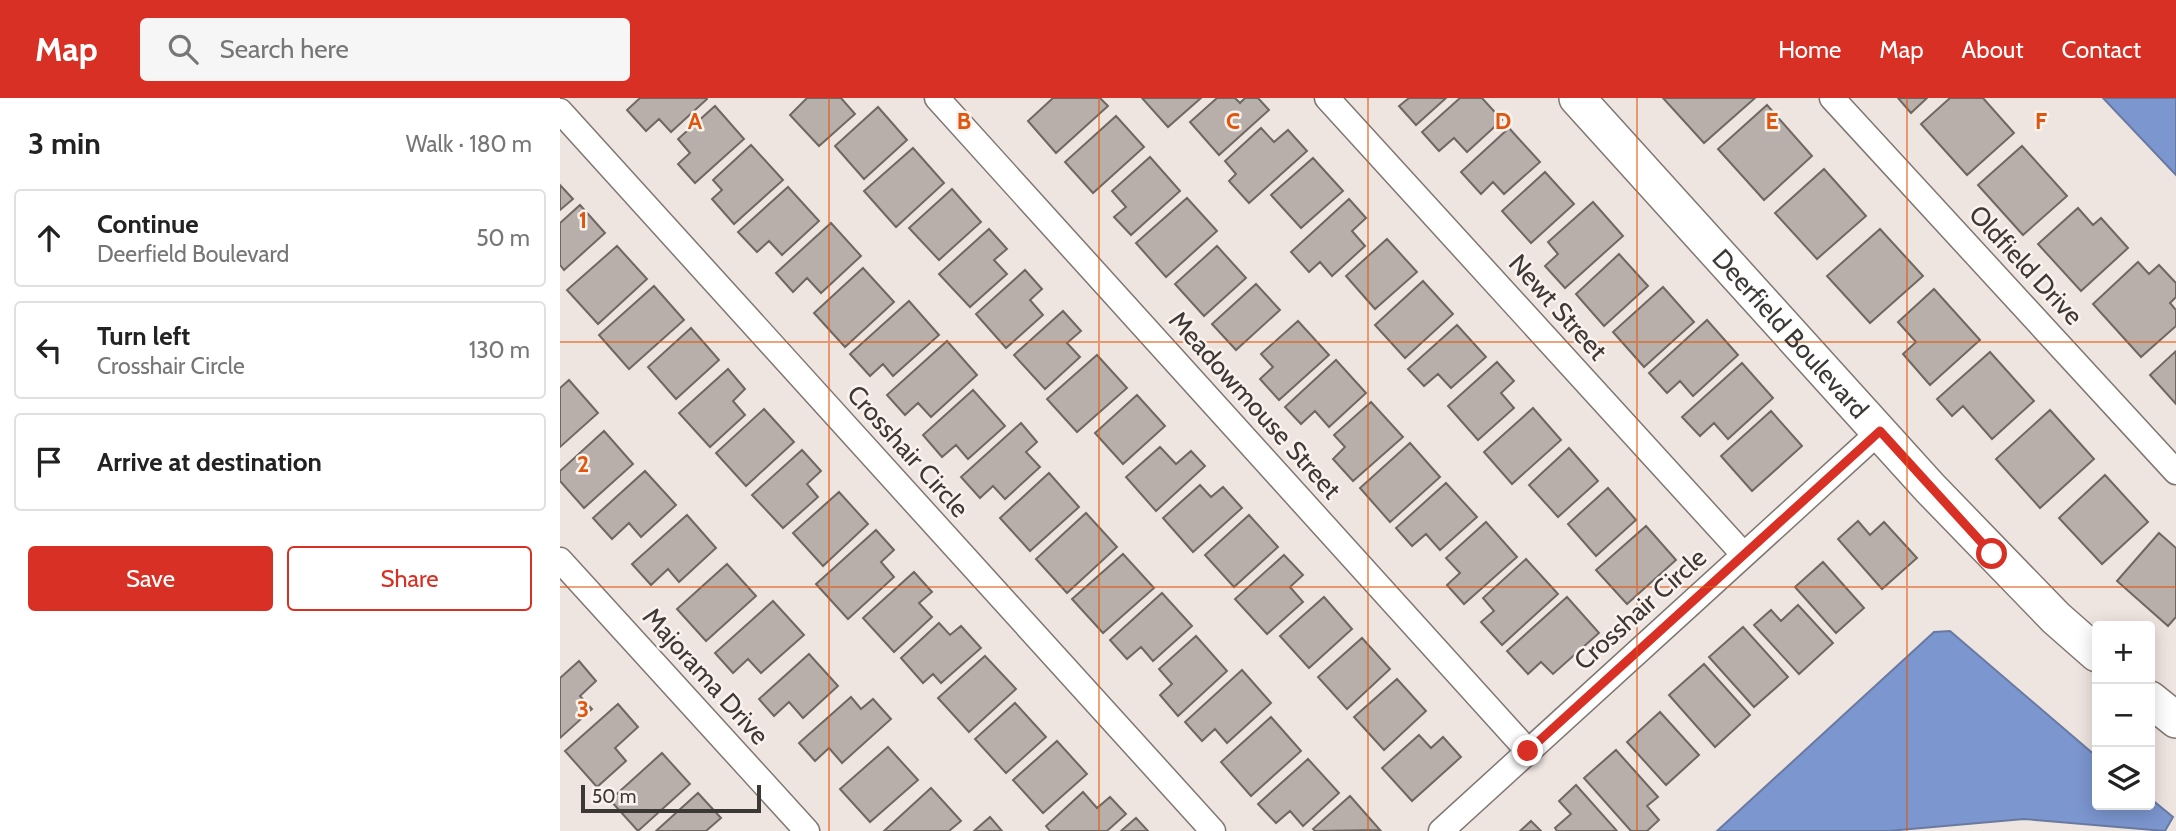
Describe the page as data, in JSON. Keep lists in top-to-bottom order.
{
  "streets": {
    "street": [
      "Oldfield Drive",
      "Newt Street",
      "Deerfield Boulevard",
      "Meadowmouse Street",
      "Crosshair Circle",
      "Majorama Drive"
    ]
  },
  "crossings": [
    ["Newt Street", "Crosshair Circle"],
    ["Deerfield Boulevard", "Crosshair Circle"],
    ["Meadowmouse Street", "Crosshair Circle"]
  ],
  "scale_bar": "50 m",
  "page": {
    "header": "Map",
    "search": "Search here",
    "nav": [
      "Home",
      "Map",
      "About",
      "Contact"
    ],
    "heading": ["3 min", "Walk · 180 m"],
    "list": [
      ["Continue", "Deerfield Boulevard", "50 m"],
      ["Turn left", "Crosshair Circle", "130 m"],
      "Arrive at destination"
    ],
    "buttons": ["Save", "Share"],
    "map_buttons": ["+", "−"],
    "scale": "50 m"
  },
  "grid": {
    "columns": [
      "A",
      "B",
      "C",
      "D",
      "E",
      "F"
    ],
    "rows": ["1", "2", "3"]
  }
}
